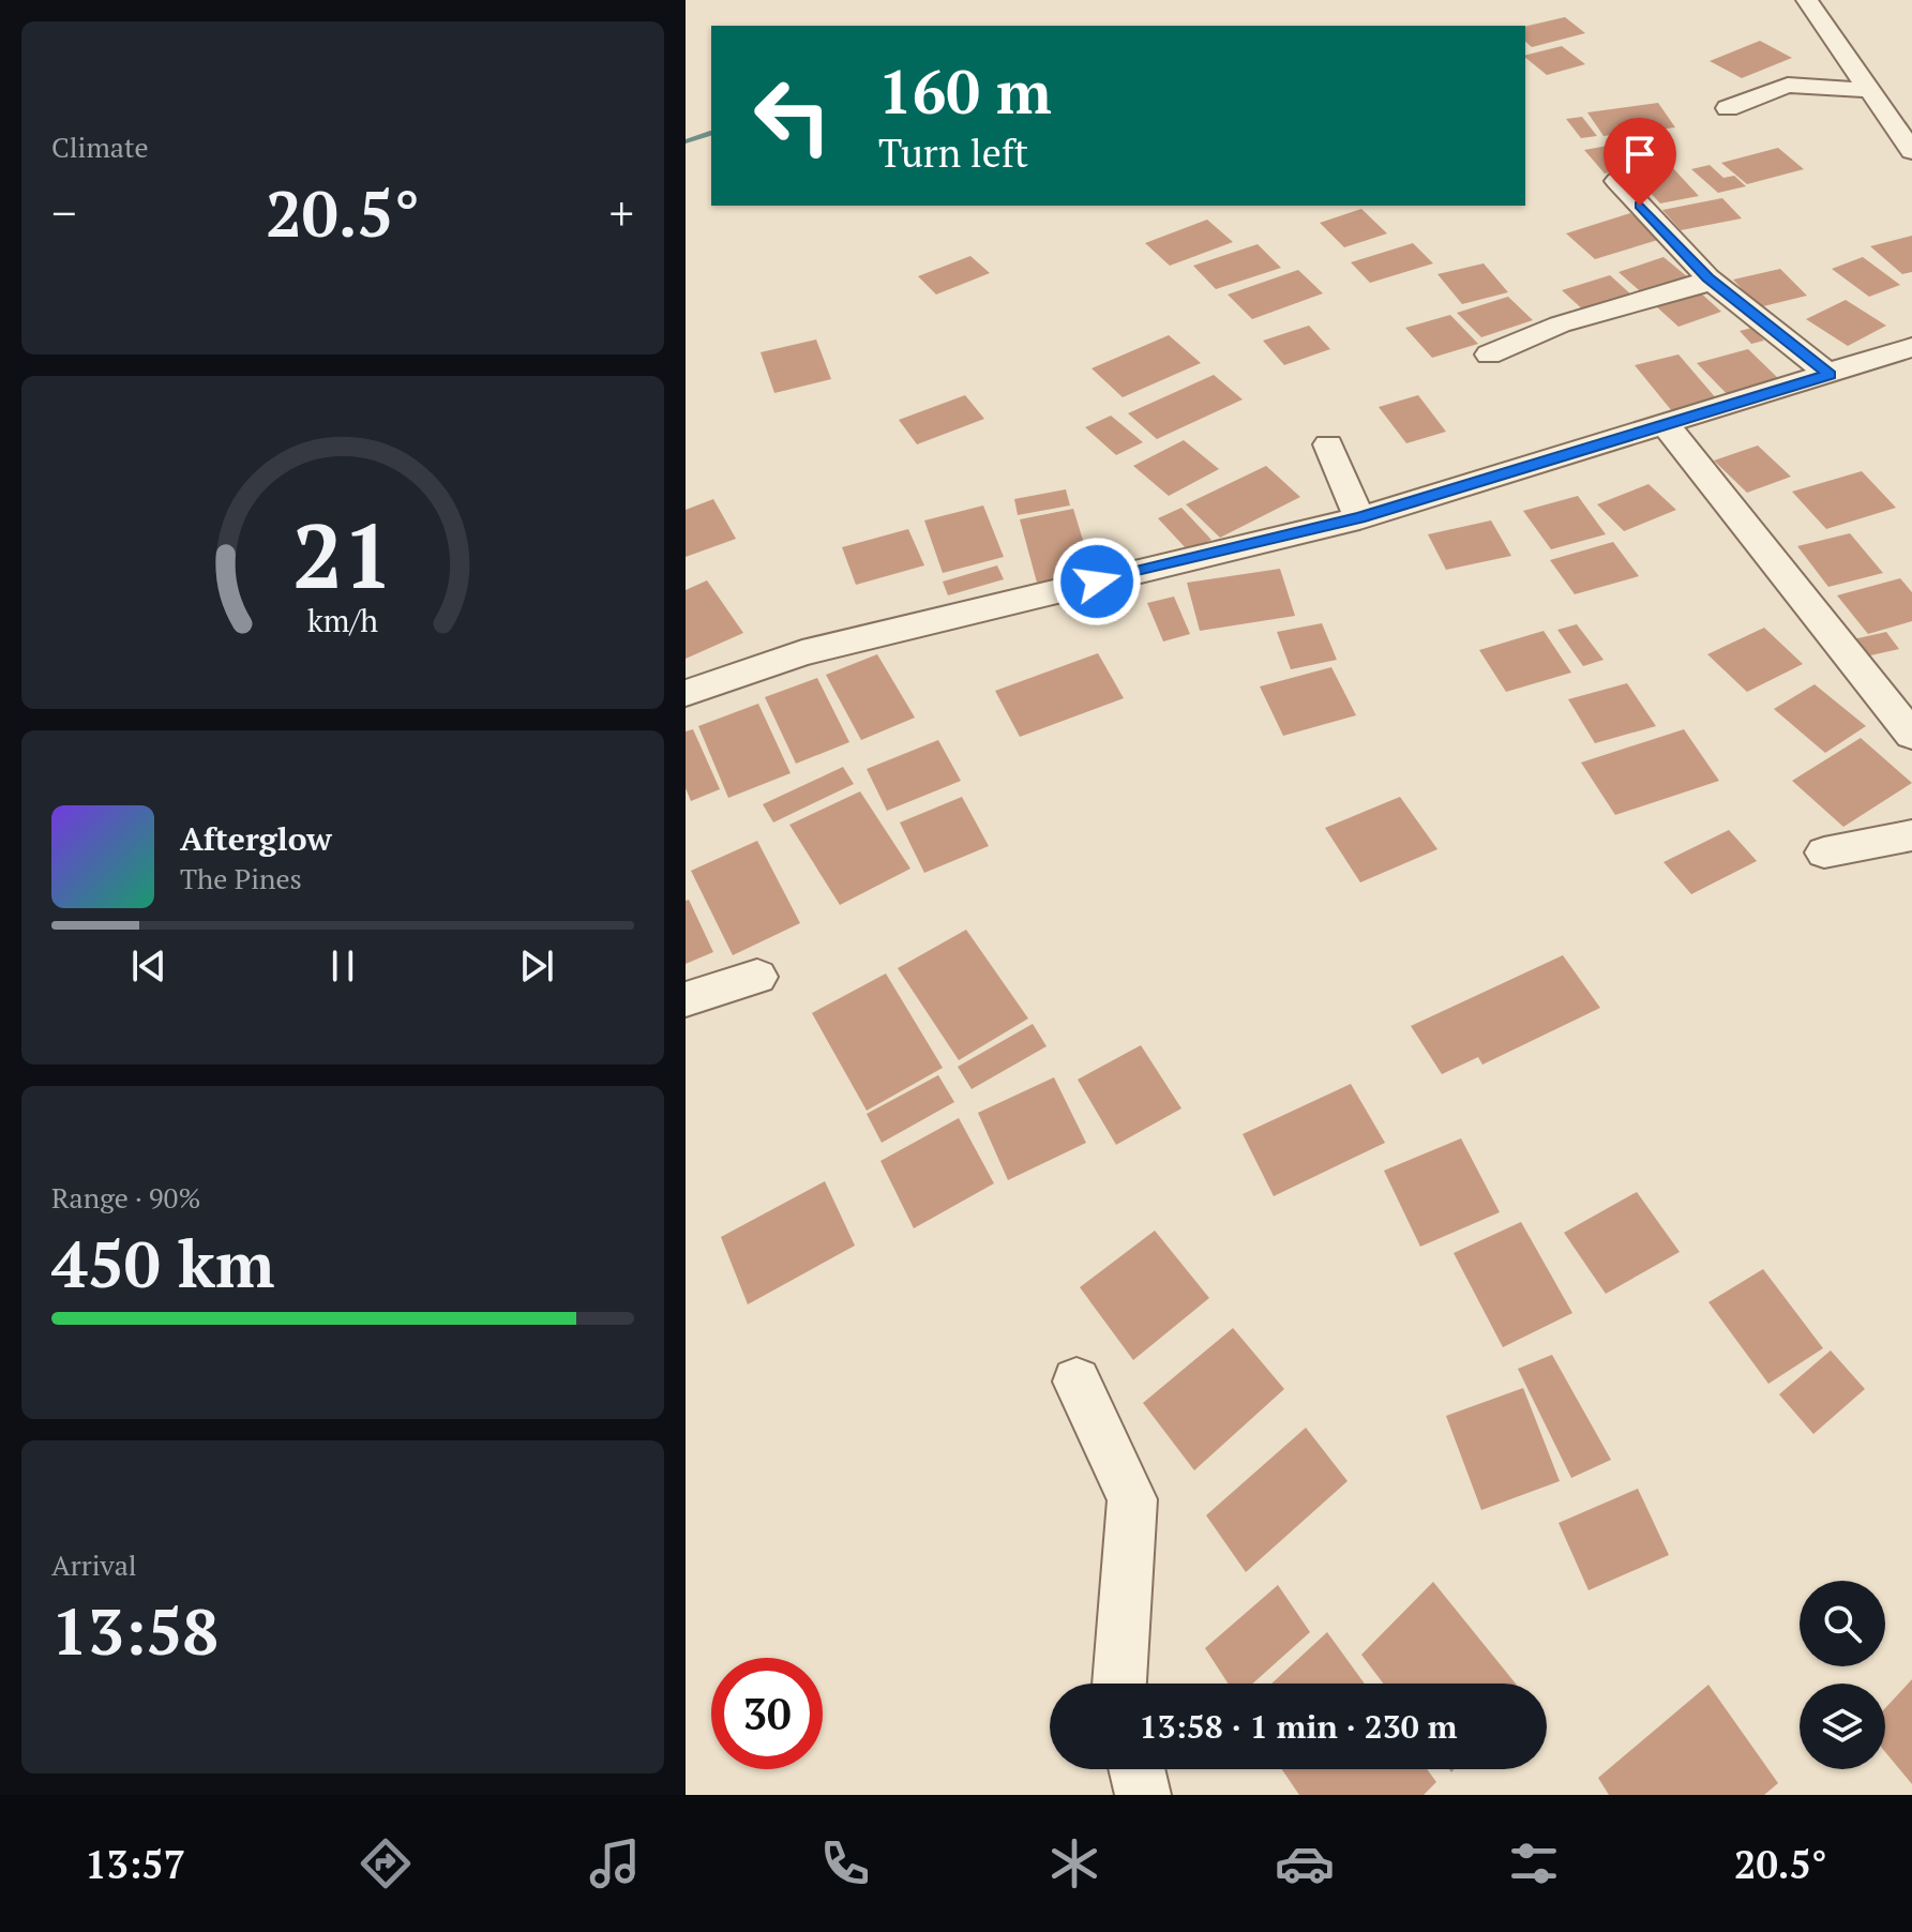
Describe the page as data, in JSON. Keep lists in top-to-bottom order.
{
  "page": {
    "tile": [
      "Climate",
      ["Range · 90%", "450 km"],
      ["Arrival", "13:58"]
    ],
    "turn": ["160 m", "Turn left"],
    "heat": ["−", "20.5°", "+"],
    "song": ["Afterglow", "The Pines"],
    "limit": "30",
    "trip": "13:58 · 1 min · 230 m",
    "tabs": ["13:57", "20.5°"],
    "gauge": ["21", "km/h"]
  }
}
